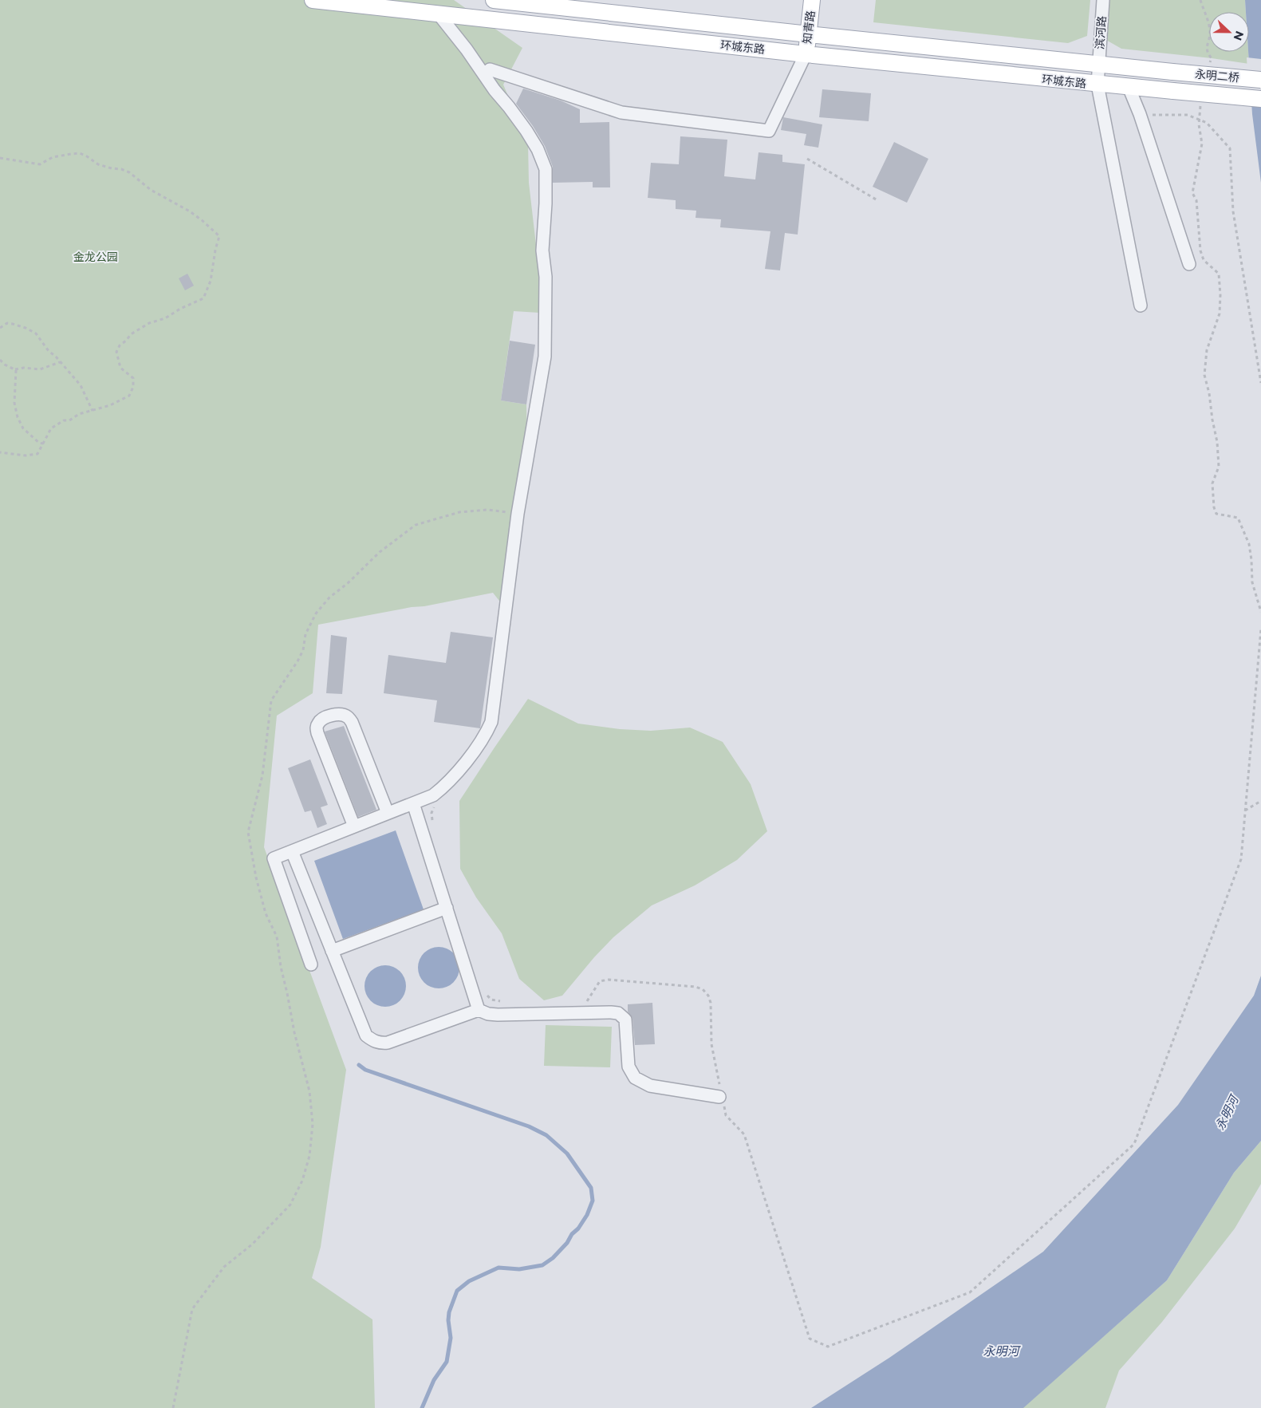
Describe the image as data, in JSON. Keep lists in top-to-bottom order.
{
  "streets": {
    "main road": ["知青路", "环城东路", "永明二桥"],
    "street": ["滨河路"]
  },
  "crossings": [
    ["知青路", "环城东路"],
    ["滨河路", "环城东路"],
    ["环城东路", "永明二桥"]
  ],
  "water": ["永明河"],
  "parks": ["金龙公园"],
  "north": "right"
}
